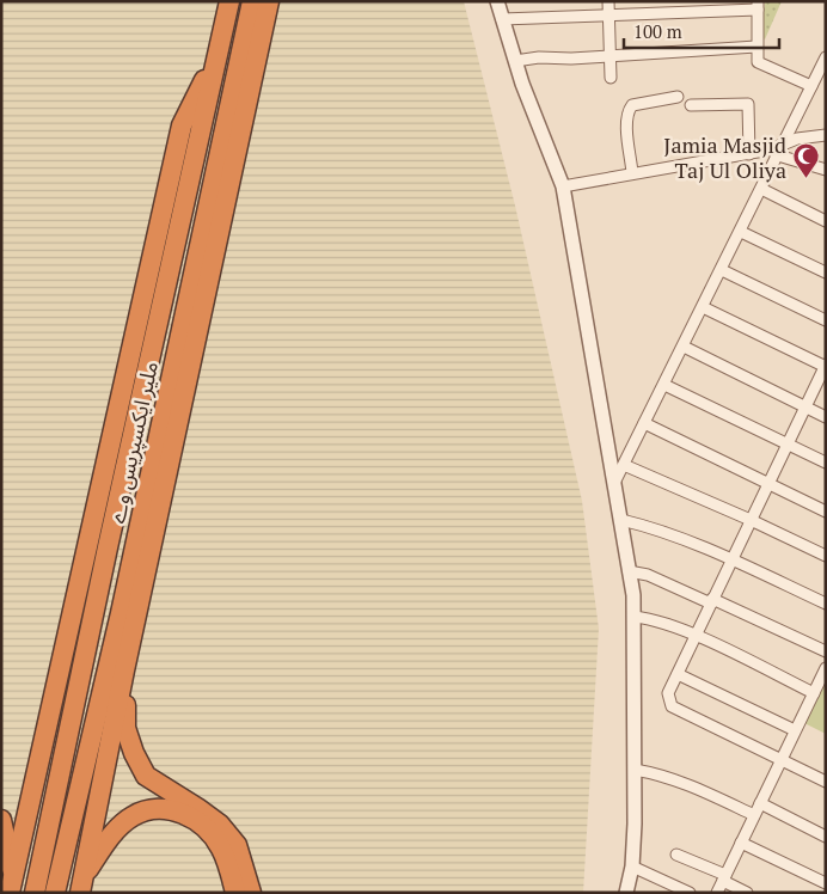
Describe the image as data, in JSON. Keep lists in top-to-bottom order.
{
  "streets": {
    "highway": ["ملیر ایکسپریس وے"]
  },
  "places": {
    "mosque": ["Jamia Masjid Taj Ul Oliya"]
  },
  "scale_bar": "100 m"
}
